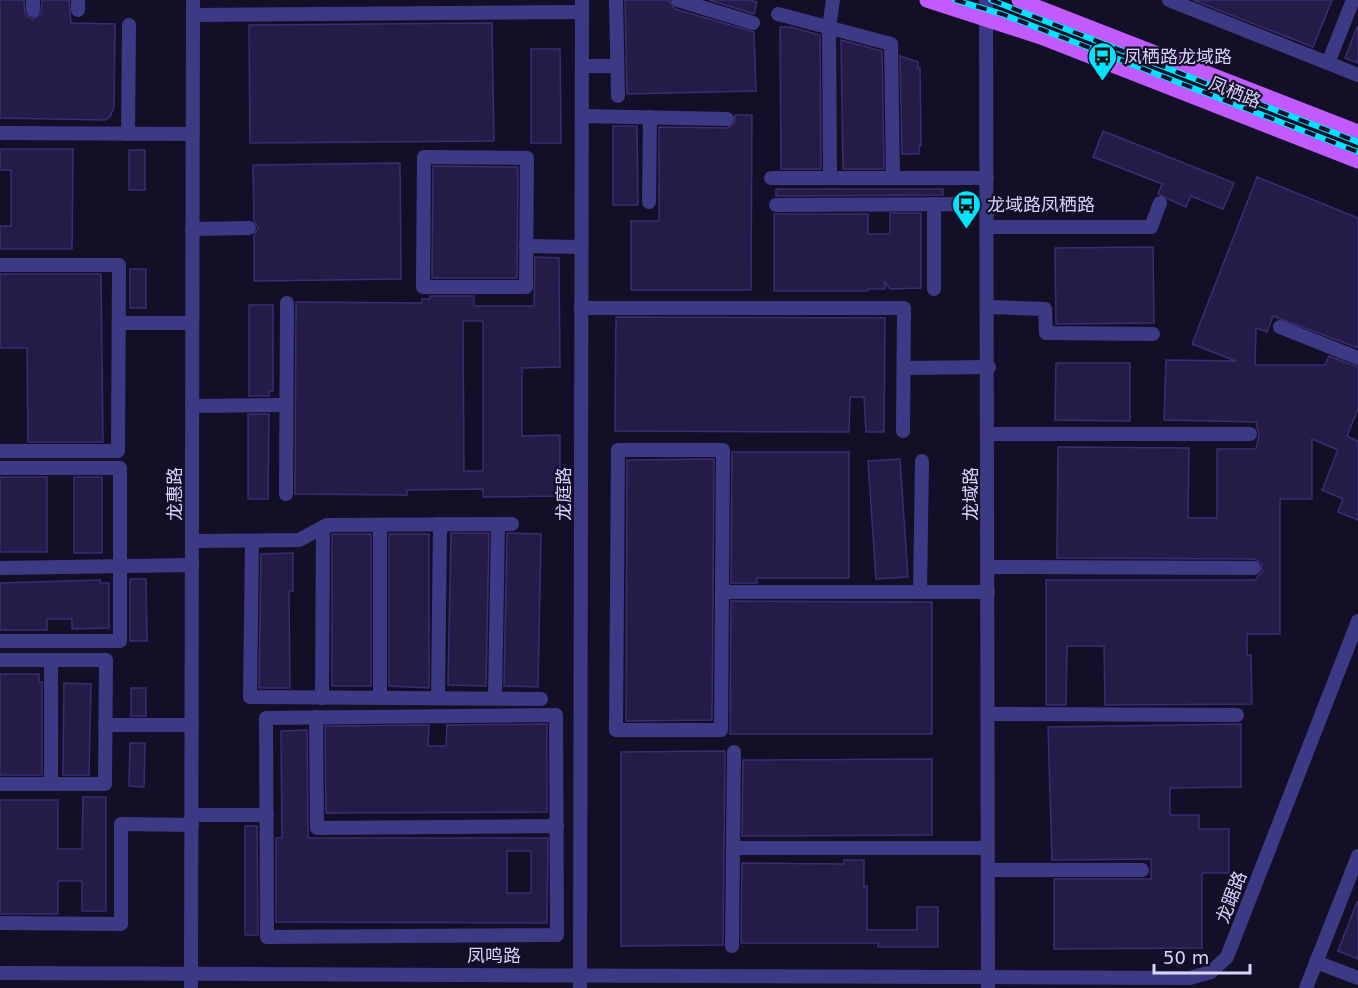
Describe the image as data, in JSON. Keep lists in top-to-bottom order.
{
  "streets": {
    "main road": ["凤栖路"],
    "street": [
      "龙惠路",
      "龙庭路",
      "龙域路",
      "龙踞路",
      "凤鸣路"
    ]
  },
  "crossings": [
    ["凤栖路", "龙域路"],
    ["龙惠路", "凤鸣路"],
    ["龙庭路", "凤鸣路"],
    ["龙域路", "龙踞路"],
    ["龙域路", "凤鸣路"],
    ["龙踞路", "凤鸣路"]
  ],
  "places": {
    "bus stop": ["凤栖路龙域路", "龙域路凤栖路"]
  },
  "scale_bar": "50 m"
}
